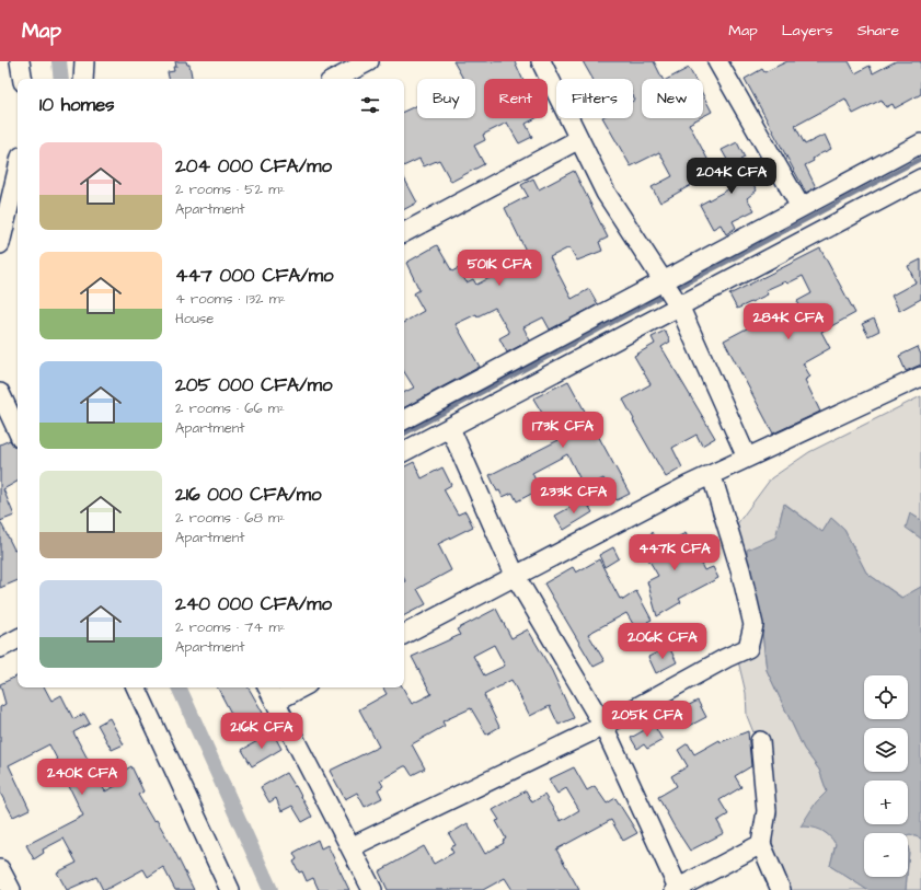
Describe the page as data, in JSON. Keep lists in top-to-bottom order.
{
  "page": {
    "header": "Map",
    "nav": ["Map", "Layers", "Share"],
    "chip": [
      "Buy",
      "Rent",
      "Filters",
      "New"
    ],
    "heading": "10 homes",
    "list": [
      {
        "name": "204 000 CFA/mo",
        "note": "2 rooms · 52 m² · Apartment"
      },
      {
        "name": "447 000 CFA/mo",
        "note": "4 rooms · 132 m² · House"
      },
      {
        "name": "205 000 CFA/mo",
        "note": "2 rooms · 66 m² · Apartment"
      },
      {
        "name": "216 000 CFA/mo",
        "note": "2 rooms · 68 m² · Apartment"
      },
      {
        "name": "240 000 CFA/mo",
        "note": "2 rooms · 74 m² · Apartment"
      }
    ],
    "price": [
      "204K CFA",
      "501K CFA",
      "284K CFA",
      "173K CFA",
      "233K CFA",
      "447K CFA",
      "206K CFA",
      "205K CFA",
      "216K CFA",
      "240K CFA"
    ],
    "map_buttons": ["+", "−"]
  }
}
